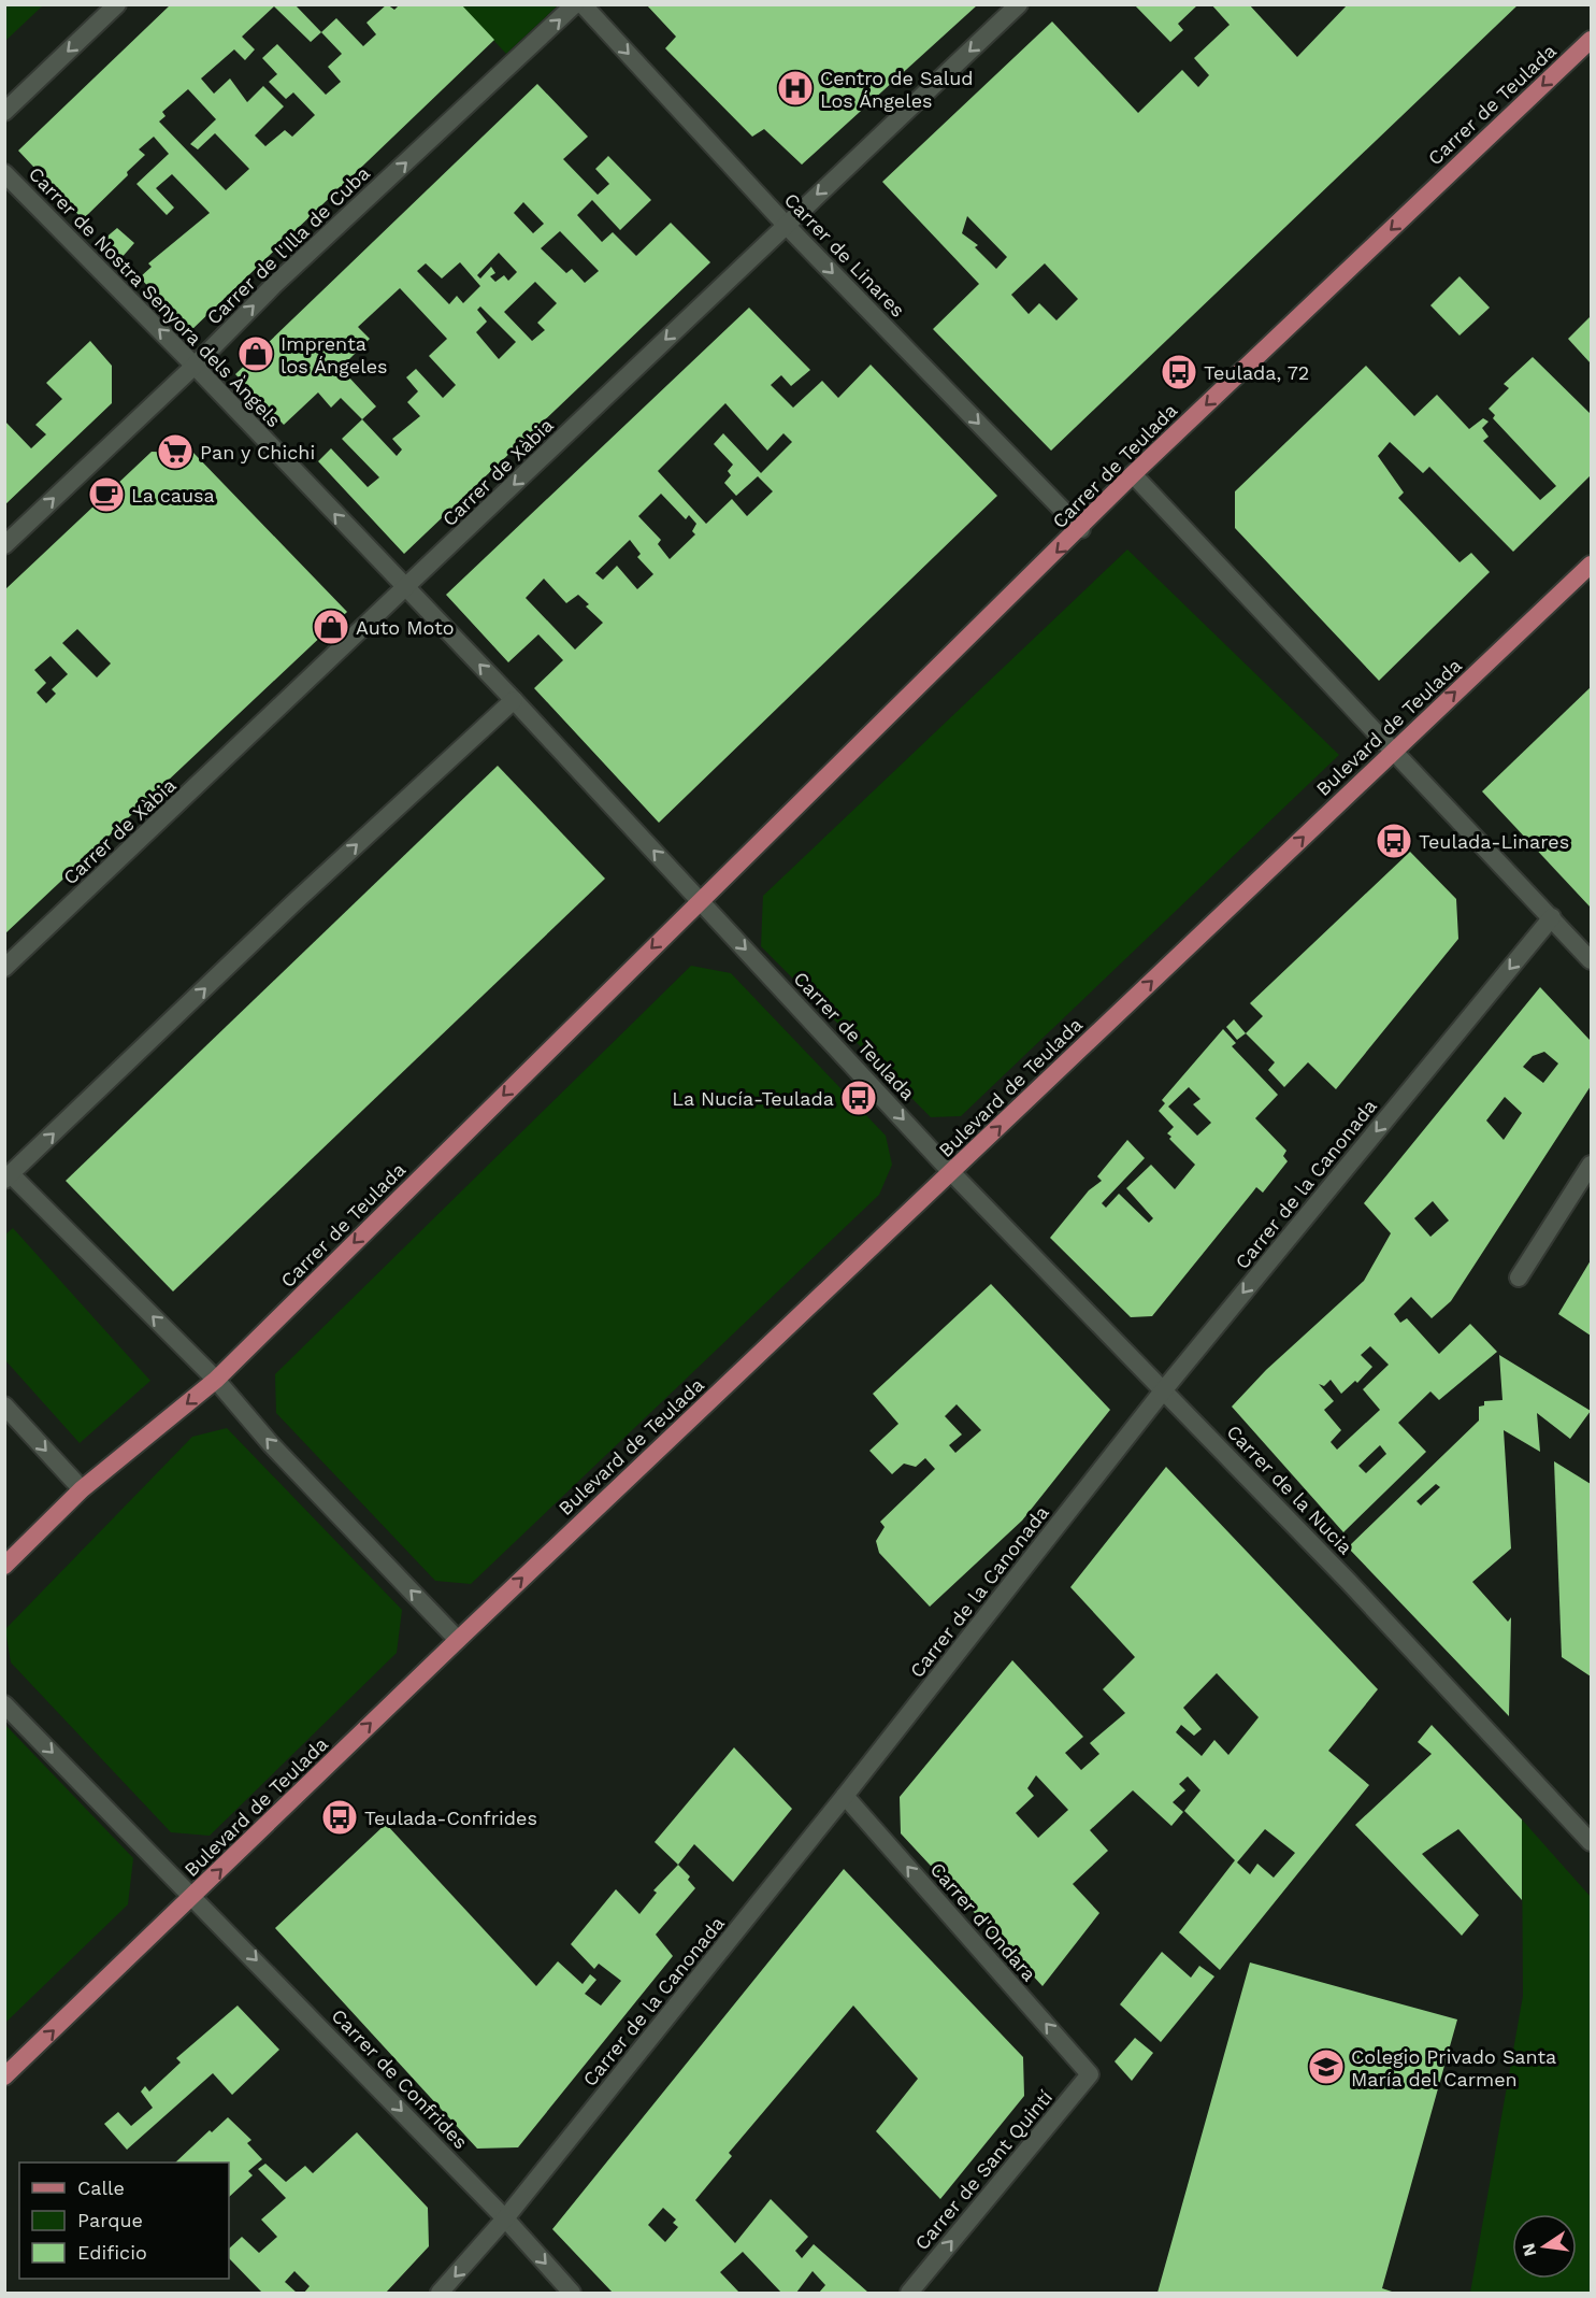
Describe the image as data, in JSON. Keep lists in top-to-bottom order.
{
  "streets": {
    "main road": ["Carrer de Teulada", "Bulevard de Teulada"],
    "street": [
      "Carrer de l'Illa de Cuba",
      "Carrer de Linares",
      "Carrer de Nostra Senyora dels Àngels",
      "Carrer de Xàbia",
      "Carrer de la Canonada",
      "Carrer de la Nucia",
      "Carrer d'Ondara",
      "Carrer de Confrides",
      "Carrer de Sant Quintí"
    ]
  },
  "crossings": [
    ["Carrer de Teulada", "Carrer de Linares"],
    ["Carrer de Teulada", "Carrer de Nostra Senyora dels Àngels"],
    ["Carrer de Teulada", "Bulevard de Teulada"],
    ["Carrer de Teulada", "Carrer de la Nucia"],
    ["Carrer de l'Illa de Cuba", "Carrer de Nostra Senyora dels Àngels"],
    ["Carrer de Linares", "Carrer de Xàbia"],
    ["Carrer de Nostra Senyora dels Àngels", "Carrer de Xàbia"],
    ["Bulevard de Teulada", "Carrer de la Nucia"],
    ["Bulevard de Teulada", "Carrer de Confrides"],
    ["Carrer de la Canonada", "Carrer de la Nucia"],
    ["Carrer de la Canonada", "Carrer d'Ondara"],
    ["Carrer de la Canonada", "Carrer de Confrides"],
    ["Carrer d'Ondara", "Carrer de Sant Quintí"]
  ],
  "one_way": [
    "Carrer de Teulada",
    "Carrer de l'Illa de Cuba",
    "Carrer de Linares",
    "Carrer de Nostra Senyora dels Àngels",
    "Carrer de Xàbia",
    "Bulevard de Teulada",
    "Carrer de la Canonada",
    "Carrer d'Ondara",
    "Carrer de Confrides",
    "Carrer de Sant Quintí"
  ],
  "places": {
    "hospital": ["Centro de Salud Los Ángeles"],
    "shop": ["Imprenta los Ángeles", "Auto Moto"],
    "bus stop": [
      "Teulada, 72",
      "Teulada-Linares",
      "La Nucía-Teulada",
      "Teulada-Confrides"
    ],
    "supermarket": ["Pan y Chichi"],
    "cafe": ["La causa"],
    "school or university": ["Colegio Privado Santa María del Carmen"]
  },
  "legend": ["Calle", "Parque", "Edificio"],
  "north": "left"
}
